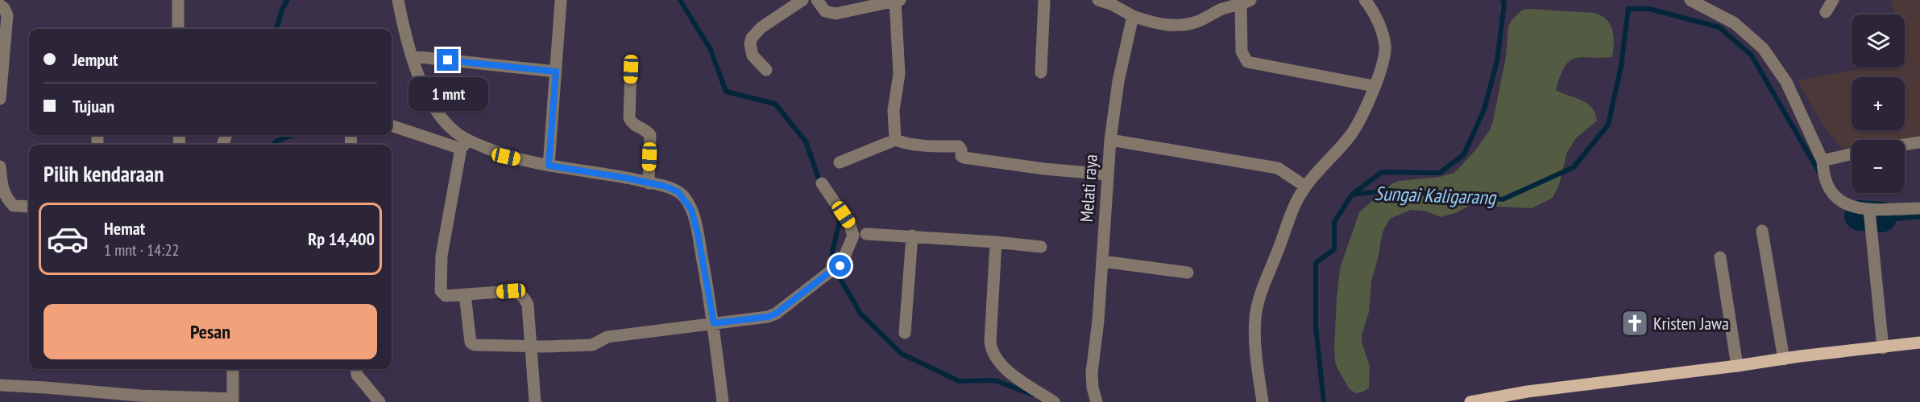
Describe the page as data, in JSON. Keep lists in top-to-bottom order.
{
  "streets": {
    "street": ["Melati raya"]
  },
  "water": ["Sungai Kaligarang"],
  "places": {
    "church": ["Kristen Jawa"]
  },
  "page": {
    "map_buttons": ["+", "−"],
    "banner": ["Jemput", "Tujuan"],
    "bubble": "1 mnt",
    "heading": "Pilih kendaraan",
    "list": [
      {
        "name": "Hemat",
        "note": "1 mnt · 14:22",
        "value": "Rp 14,400"
      }
    ],
    "buttons": "Pesan"
  }
}
